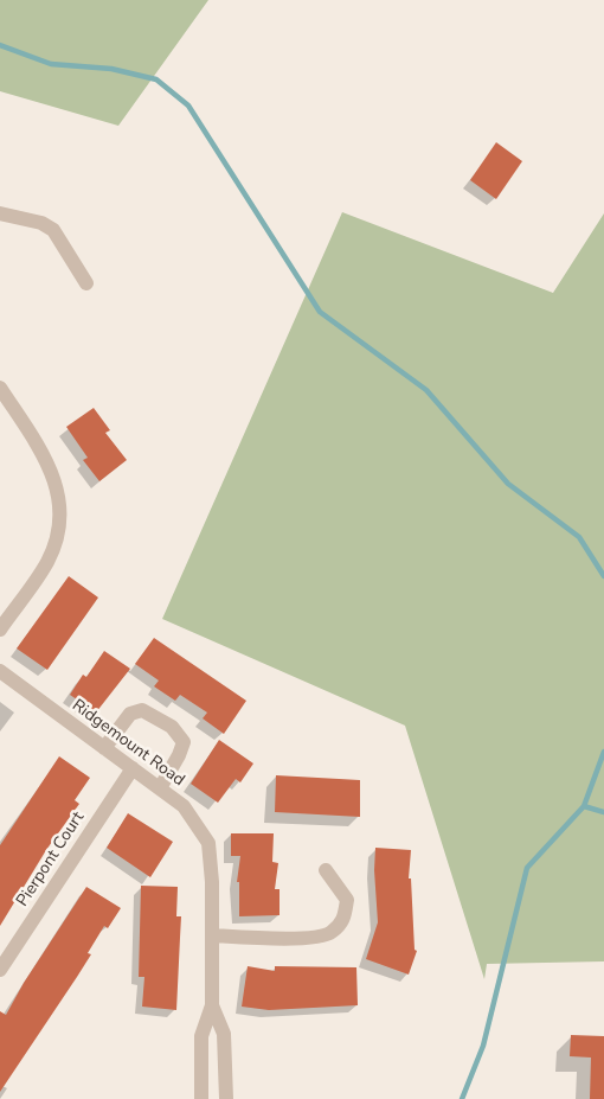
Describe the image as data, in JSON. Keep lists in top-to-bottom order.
{
  "streets": {
    "street": ["Ridgemount Road", "Pierpont Court"]
  },
  "crossings": [
    ["Ridgemount Road", "Pierpont Court"]
  ]
}
